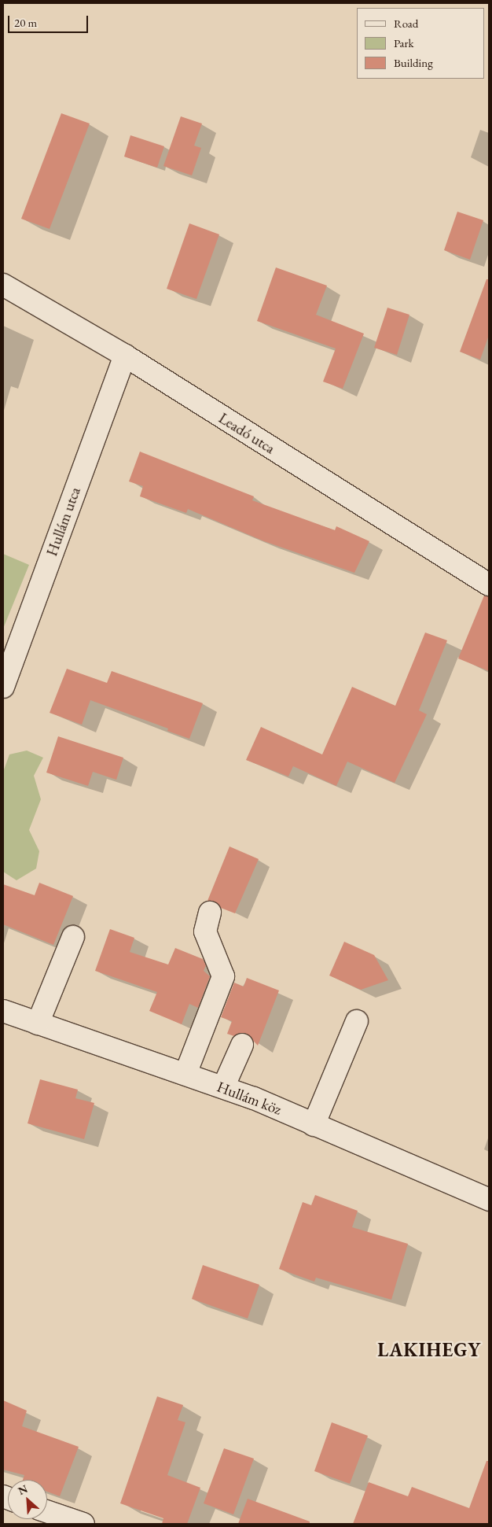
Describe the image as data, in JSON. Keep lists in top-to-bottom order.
{
  "streets": {
    "street": ["Leadó utca", "Hullám utca", "Hullám köz"]
  },
  "crossings": [
    ["Leadó utca", "Hullám utca"]
  ],
  "districts": ["LAKIHEGY"],
  "legend": ["Road", "Park", "Building"],
  "scale_bar": "20 m",
  "north": "top left"
}
